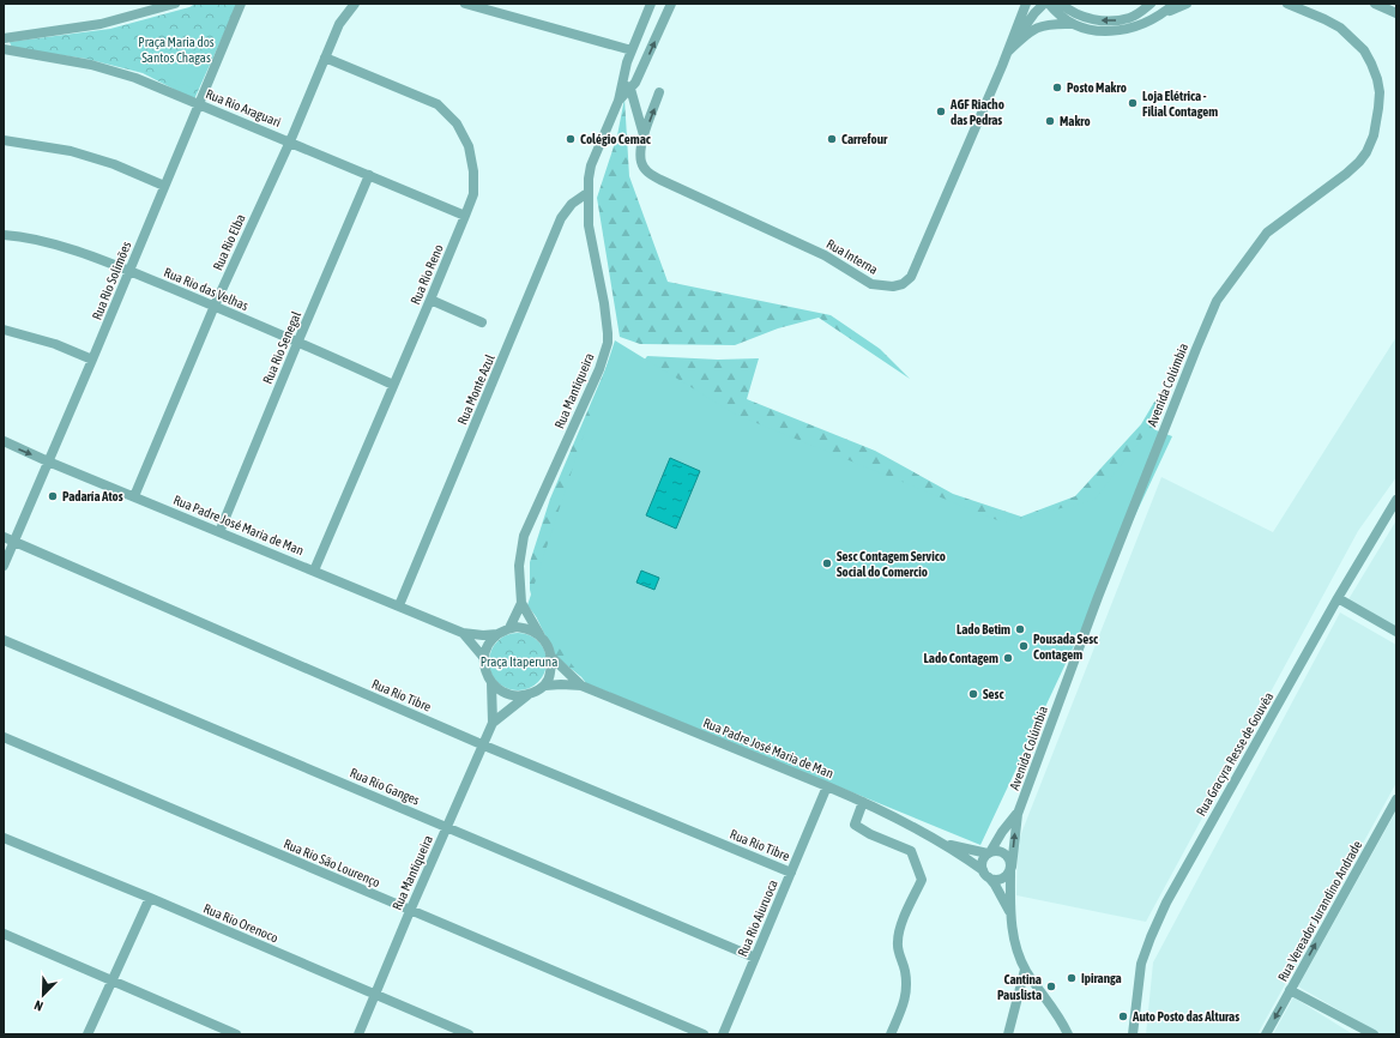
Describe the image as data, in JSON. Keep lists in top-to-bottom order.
{
  "streets": {
    "street": [
      "Rua Rio Araguari",
      "Rua Rio Elba",
      "Rua Interna",
      "Rua Rio Reno",
      "Rua Rio Solimões",
      "Rua Rio das Velhas",
      "Rua Rio Senegal",
      "Avenida Colúmbia",
      "Rua Monte Azul",
      "Rua Mantiqueira",
      "Rua Padre José Maria de Man",
      "Rua Rio Tibre",
      "Rua Gracyra Resse de Gouvêa",
      "Rua Rio Ganges",
      "Rua Rio São Lourenço",
      "Rua Vereador Jurandino Andrade",
      "Rua Rio Aiuruoca",
      "Rua Rio Orenoco"
    ]
  },
  "crossings": [
    ["Rua Rio Araguari", "Rua Rio Elba"],
    ["Rua Rio Araguari", "Rua Rio Reno"],
    ["Rua Rio Araguari", "Rua Rio Solimões"],
    ["Rua Rio Araguari", "Rua Rio Senegal"],
    ["Rua Rio Elba", "Rua Rio Reno"],
    ["Rua Rio Elba", "Rua Rio das Velhas"],
    ["Rua Rio Elba", "Rua Padre José Maria de Man"],
    ["Rua Interna", "Rua Mantiqueira"],
    ["Rua Rio Reno", "Rua Rio das Velhas"],
    ["Rua Rio Reno", "Rua Padre José Maria de Man"],
    ["Rua Rio Solimões", "Rua Rio das Velhas"],
    ["Rua Rio Solimões", "Rua Padre José Maria de Man"],
    ["Rua Rio Solimões", "Rua Rio Tibre"],
    ["Rua Rio das Velhas", "Rua Rio Senegal"],
    ["Rua Rio Senegal", "Rua Padre José Maria de Man"],
    ["Avenida Colúmbia", "Rua Padre José Maria de Man"],
    ["Rua Monte Azul", "Rua Mantiqueira"],
    ["Rua Monte Azul", "Rua Padre José Maria de Man"],
    ["Rua Mantiqueira", "Rua Padre José Maria de Man"],
    ["Rua Mantiqueira", "Rua Rio Tibre"],
    ["Rua Mantiqueira", "Rua Rio Ganges"],
    ["Rua Mantiqueira", "Rua Rio São Lourenço"],
    ["Rua Mantiqueira", "Rua Rio Orenoco"],
    ["Rua Padre José Maria de Man", "Rua Rio Aiuruoca"],
    ["Rua Rio Tibre", "Rua Rio Aiuruoca"],
    ["Rua Rio Ganges", "Rua Rio Aiuruoca"]
  ],
  "parks": ["Praça Maria dos Santos Chagas", "Praça Itaperuna"],
  "places": [
    "Posto Makro",
    "Loja Elétrica - Filial Contagem",
    "AGF Riacho das Pedras",
    "Makro",
    "Colégio Cemac",
    "Carrefour",
    "Padaría Atos",
    "Sesc Contagem Servico Social do Comercio",
    "Lado Betim",
    "Pousada Sesc Contagem",
    "Lado Contagem",
    "Sesc",
    "Ipiranga",
    "Cantina Pauslista",
    "Auto Posto das Alturas"
  ],
  "north": "bottom left"
}
